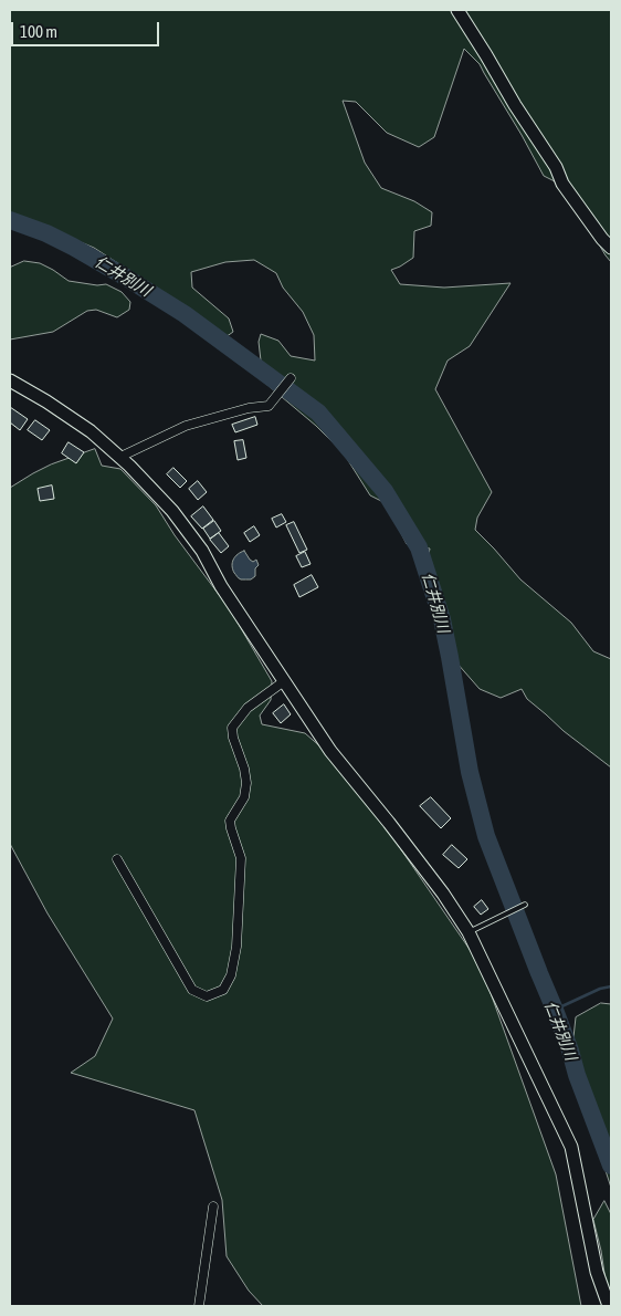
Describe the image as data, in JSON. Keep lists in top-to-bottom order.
{
  "water": ["仁井別川"],
  "scale_bar": "100 m"
}
